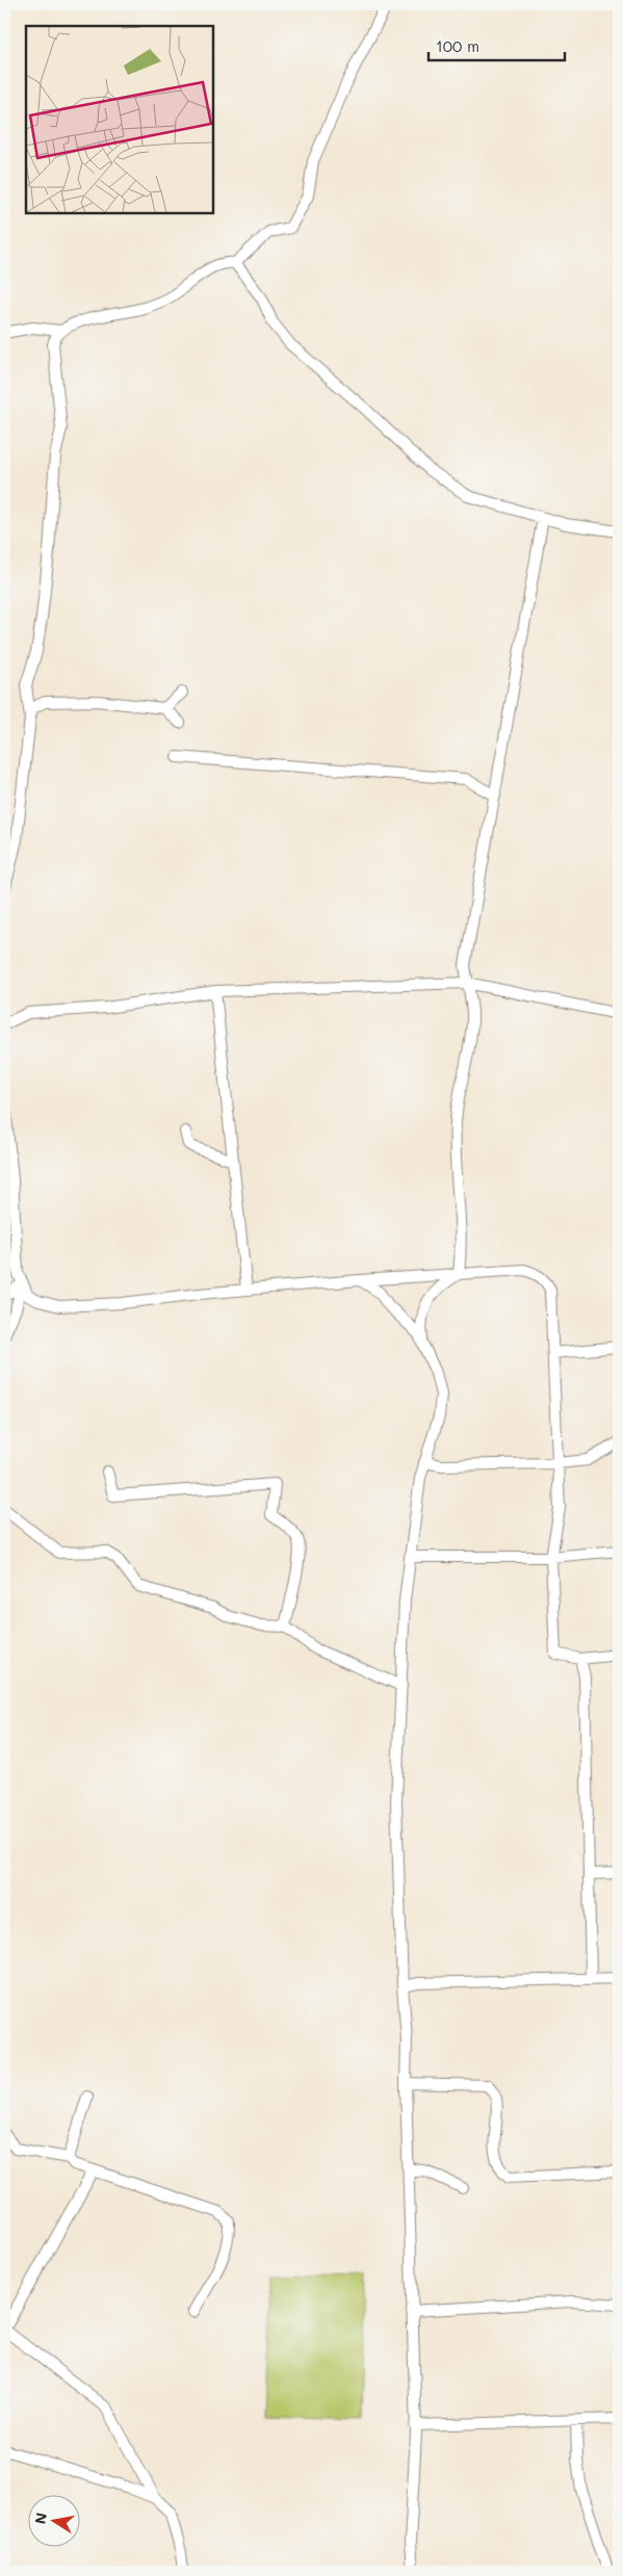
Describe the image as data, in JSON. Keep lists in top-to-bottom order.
{
  "scale_bar": "100 m",
  "north": "left"
}
